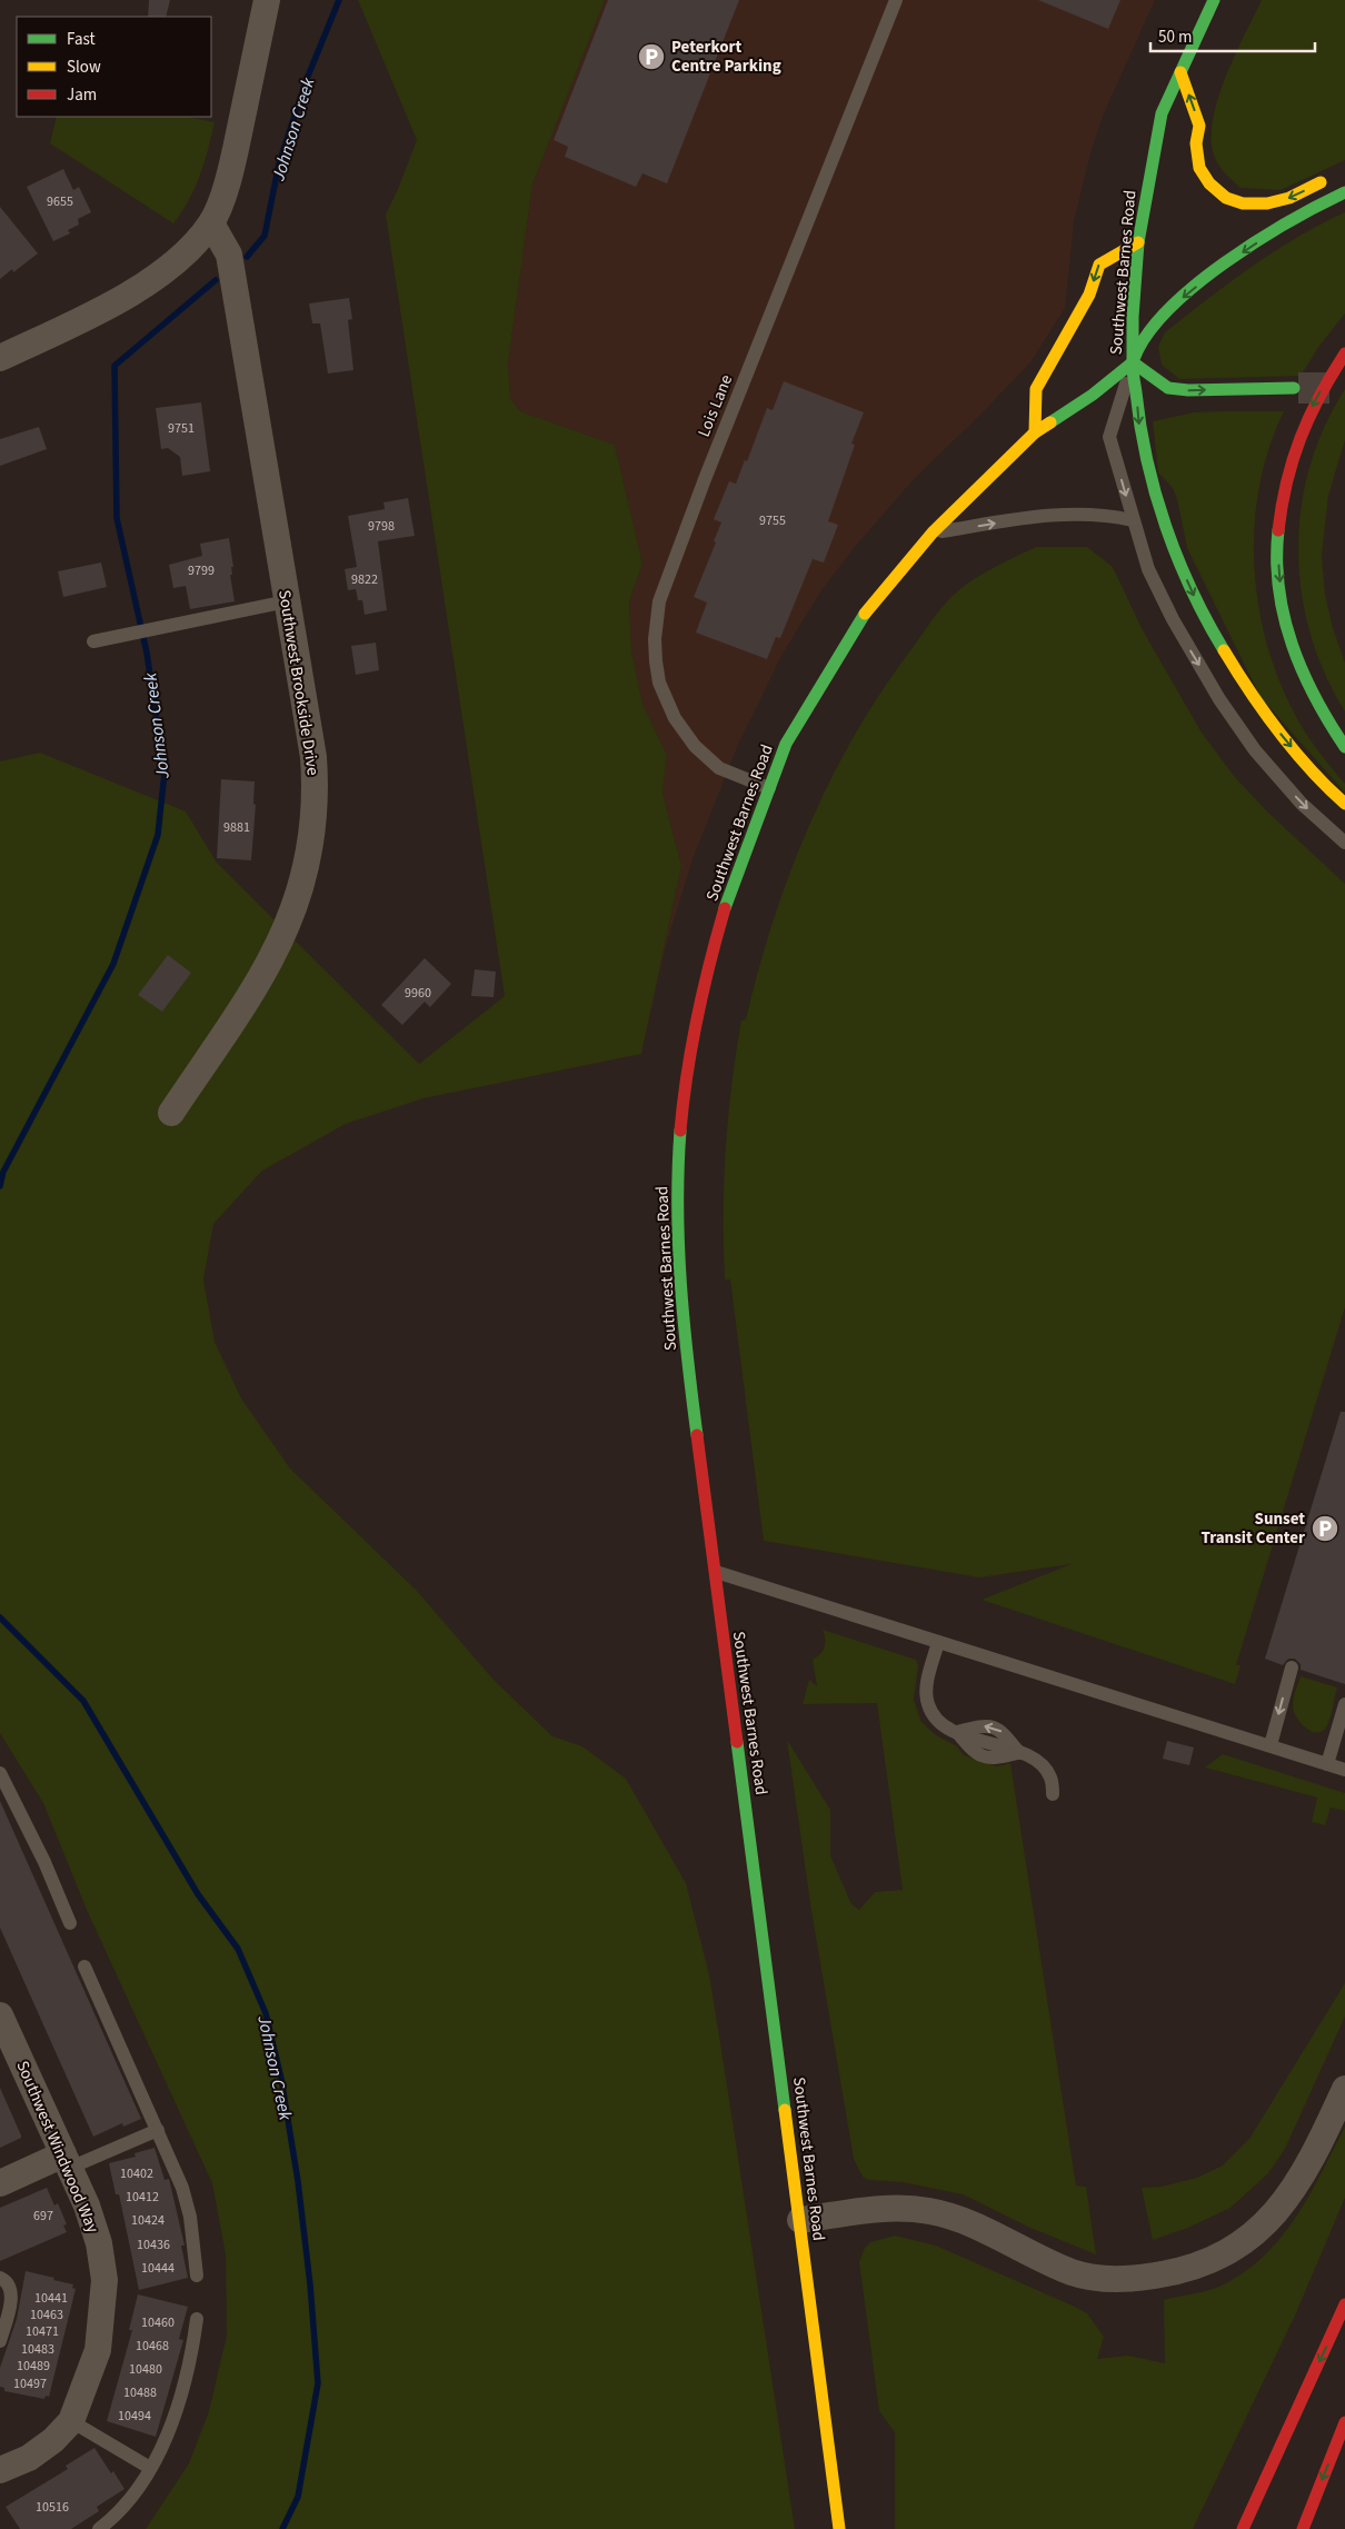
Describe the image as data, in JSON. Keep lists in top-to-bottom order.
{
  "streets": {
    "main road": ["Southwest Barnes Road"],
    "street": ["Southwest Brookside Drive", "Southwest Windwood Way"],
    "lane": ["Lois Lane"]
  },
  "crossings": [
    ["Southwest Barnes Road", "Lois Lane"]
  ],
  "water": ["Johnson Creek"],
  "places": {
    "parking": ["Peterkort Centre Parking", "Sunset Transit Center"]
  },
  "house_numbers": [
    "9655",
    "9751",
    "9755",
    "9798",
    "9799",
    "9822",
    "9881",
    "9960",
    "10402",
    "10412",
    "697",
    "10424",
    "10436",
    "10444",
    "10441",
    "10463",
    "10460",
    "10471",
    "10468",
    "10483",
    "10489",
    "10480",
    "10497",
    "10488",
    "10494",
    "10516"
  ],
  "legend": ["Fast", "Slow", "Jam"],
  "scale_bar": "50 m"
}
